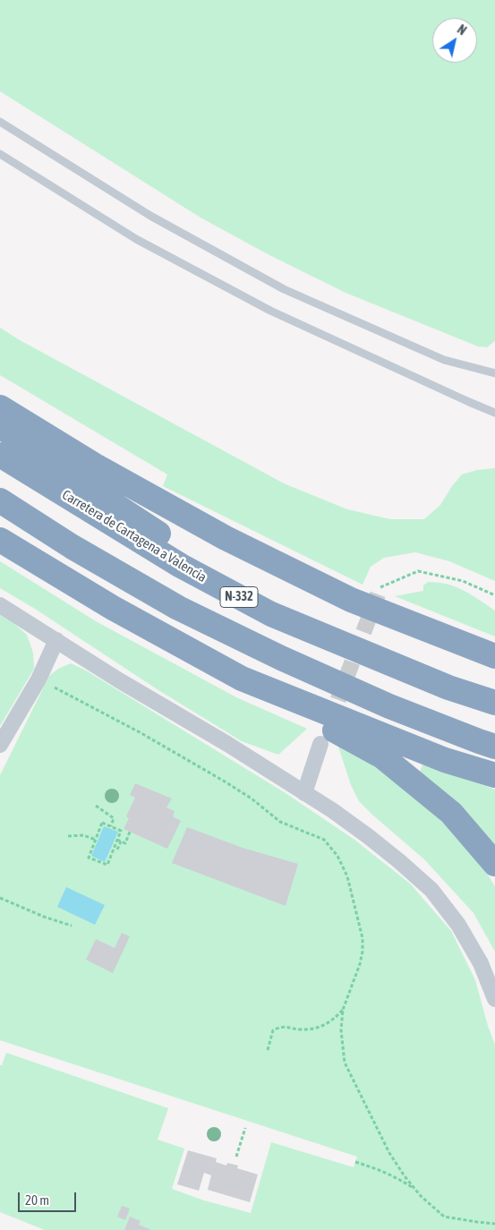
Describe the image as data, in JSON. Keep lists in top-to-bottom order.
{
  "streets": {
    "highway": ["Carretera de Cartagena a Valencia", "N-332"]
  },
  "crossings": [
    ["Carretera de Cartagena a Valencia", "N-332"]
  ],
  "scale_bar": "20 m",
  "north": "top right"
}
